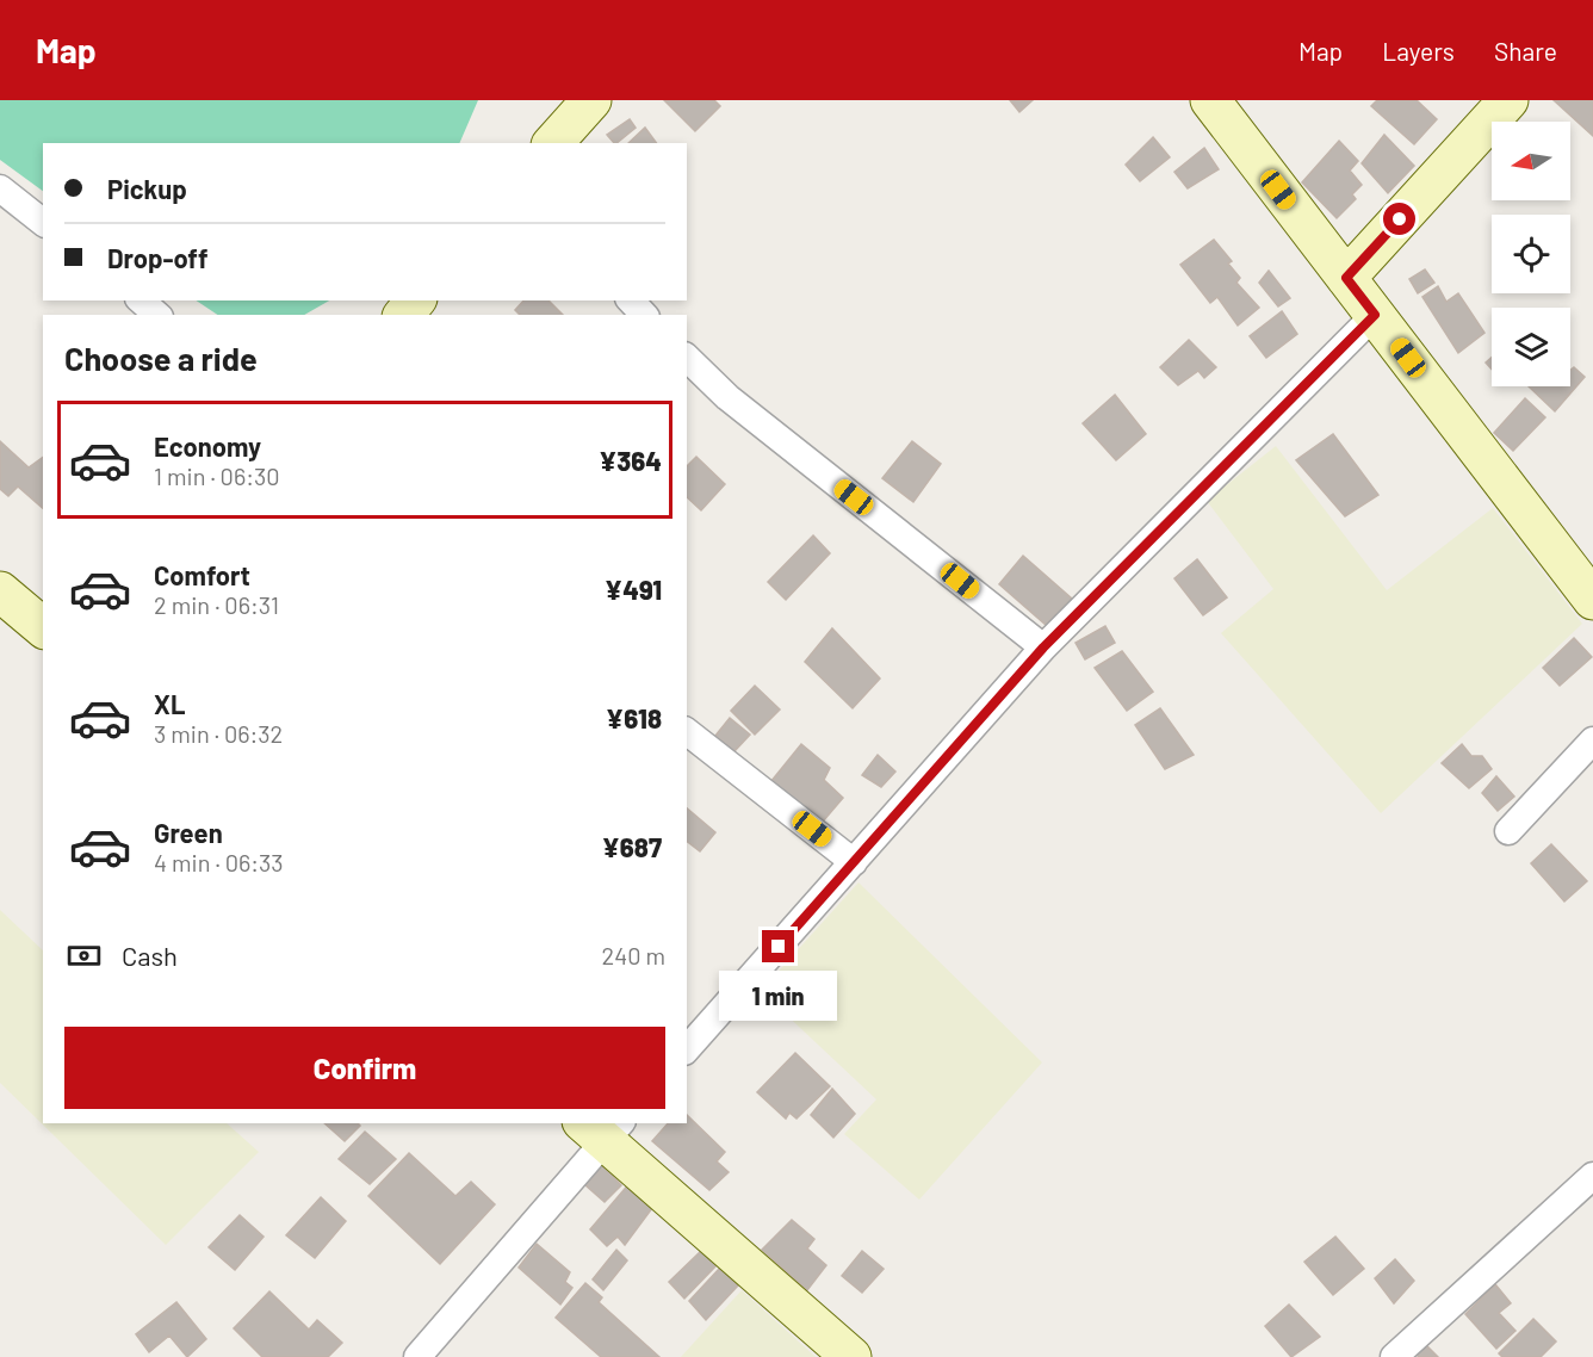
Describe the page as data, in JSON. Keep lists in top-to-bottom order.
{
  "north": "left",
  "page": {
    "header": "Map",
    "nav": ["Map", "Layers", "Share"],
    "banner": ["Pickup", "Drop-off"],
    "heading": "Choose a ride",
    "list": [
      {
        "name": "Economy",
        "note": "1 min · 06:30",
        "value": "¥364"
      },
      {
        "name": "Comfort",
        "note": "2 min · 06:31",
        "value": "¥491"
      },
      {
        "name": "XL",
        "note": "3 min · 06:32",
        "value": "¥618"
      },
      {
        "name": "Green",
        "note": "4 min · 06:33",
        "value": "¥687"
      }
    ],
    "pay": ["Cash", "240 m"],
    "bubble": "1 min",
    "buttons": "Confirm"
  }
}
